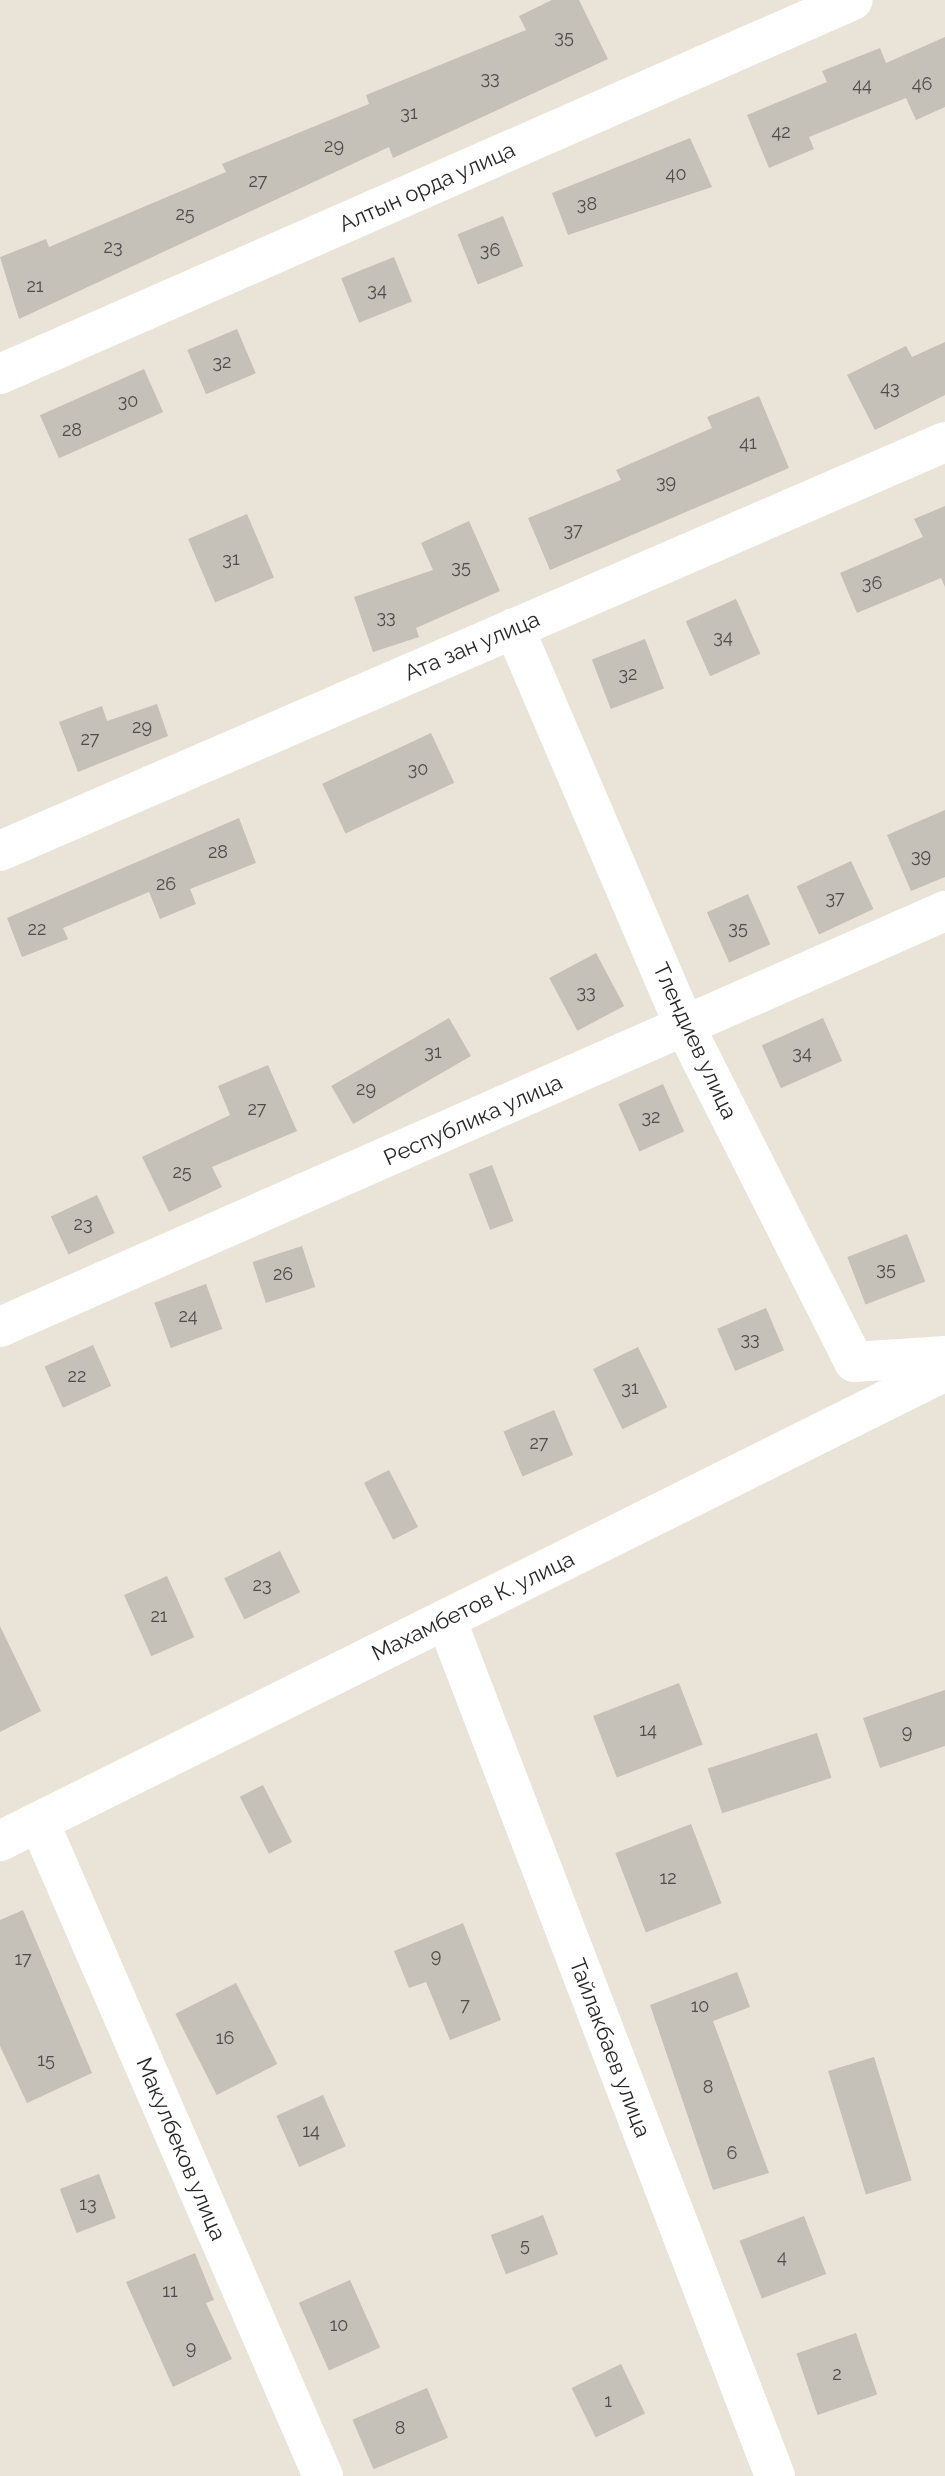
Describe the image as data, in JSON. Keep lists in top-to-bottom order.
{
  "streets": {
    "street": [
      "Алтын орда улица",
      "Ата зан улица",
      "Тлендиев улица",
      "Республика улица",
      "Махамбетов К. улица",
      "Тайлакбаев улица",
      "Макулбеков улица"
    ]
  },
  "crossings": [
    ["Ата зан улица", "Тлендиев улица"],
    ["Тлендиев улица", "Республика улица"],
    ["Махамбетов К. улица", "Тайлакбаев улица"],
    ["Махамбетов К. улица", "Макулбеков улица"]
  ],
  "house_numbers": [
    "35",
    "33",
    "46",
    "44",
    "31",
    "42",
    "29",
    "40",
    "27",
    "38",
    "25",
    "23",
    "36",
    "21",
    "34",
    "32",
    "43",
    "30",
    "28",
    "41",
    "39",
    "37",
    "31",
    "35",
    "36",
    "33",
    "34",
    "32",
    "29",
    "27",
    "30",
    "28",
    "39",
    "26",
    "37",
    "35",
    "22",
    "33",
    "31",
    "34",
    "29",
    "27",
    "32",
    "25",
    "23",
    "35",
    "26",
    "24",
    "33",
    "22",
    "31",
    "27",
    "23",
    "21",
    "14",
    "9",
    "12",
    "9",
    "17",
    "7",
    "10",
    "16",
    "15",
    "8",
    "14",
    "6",
    "13",
    "5",
    "4",
    "11",
    "10",
    "9",
    "2",
    "1",
    "8"
  ]
}
